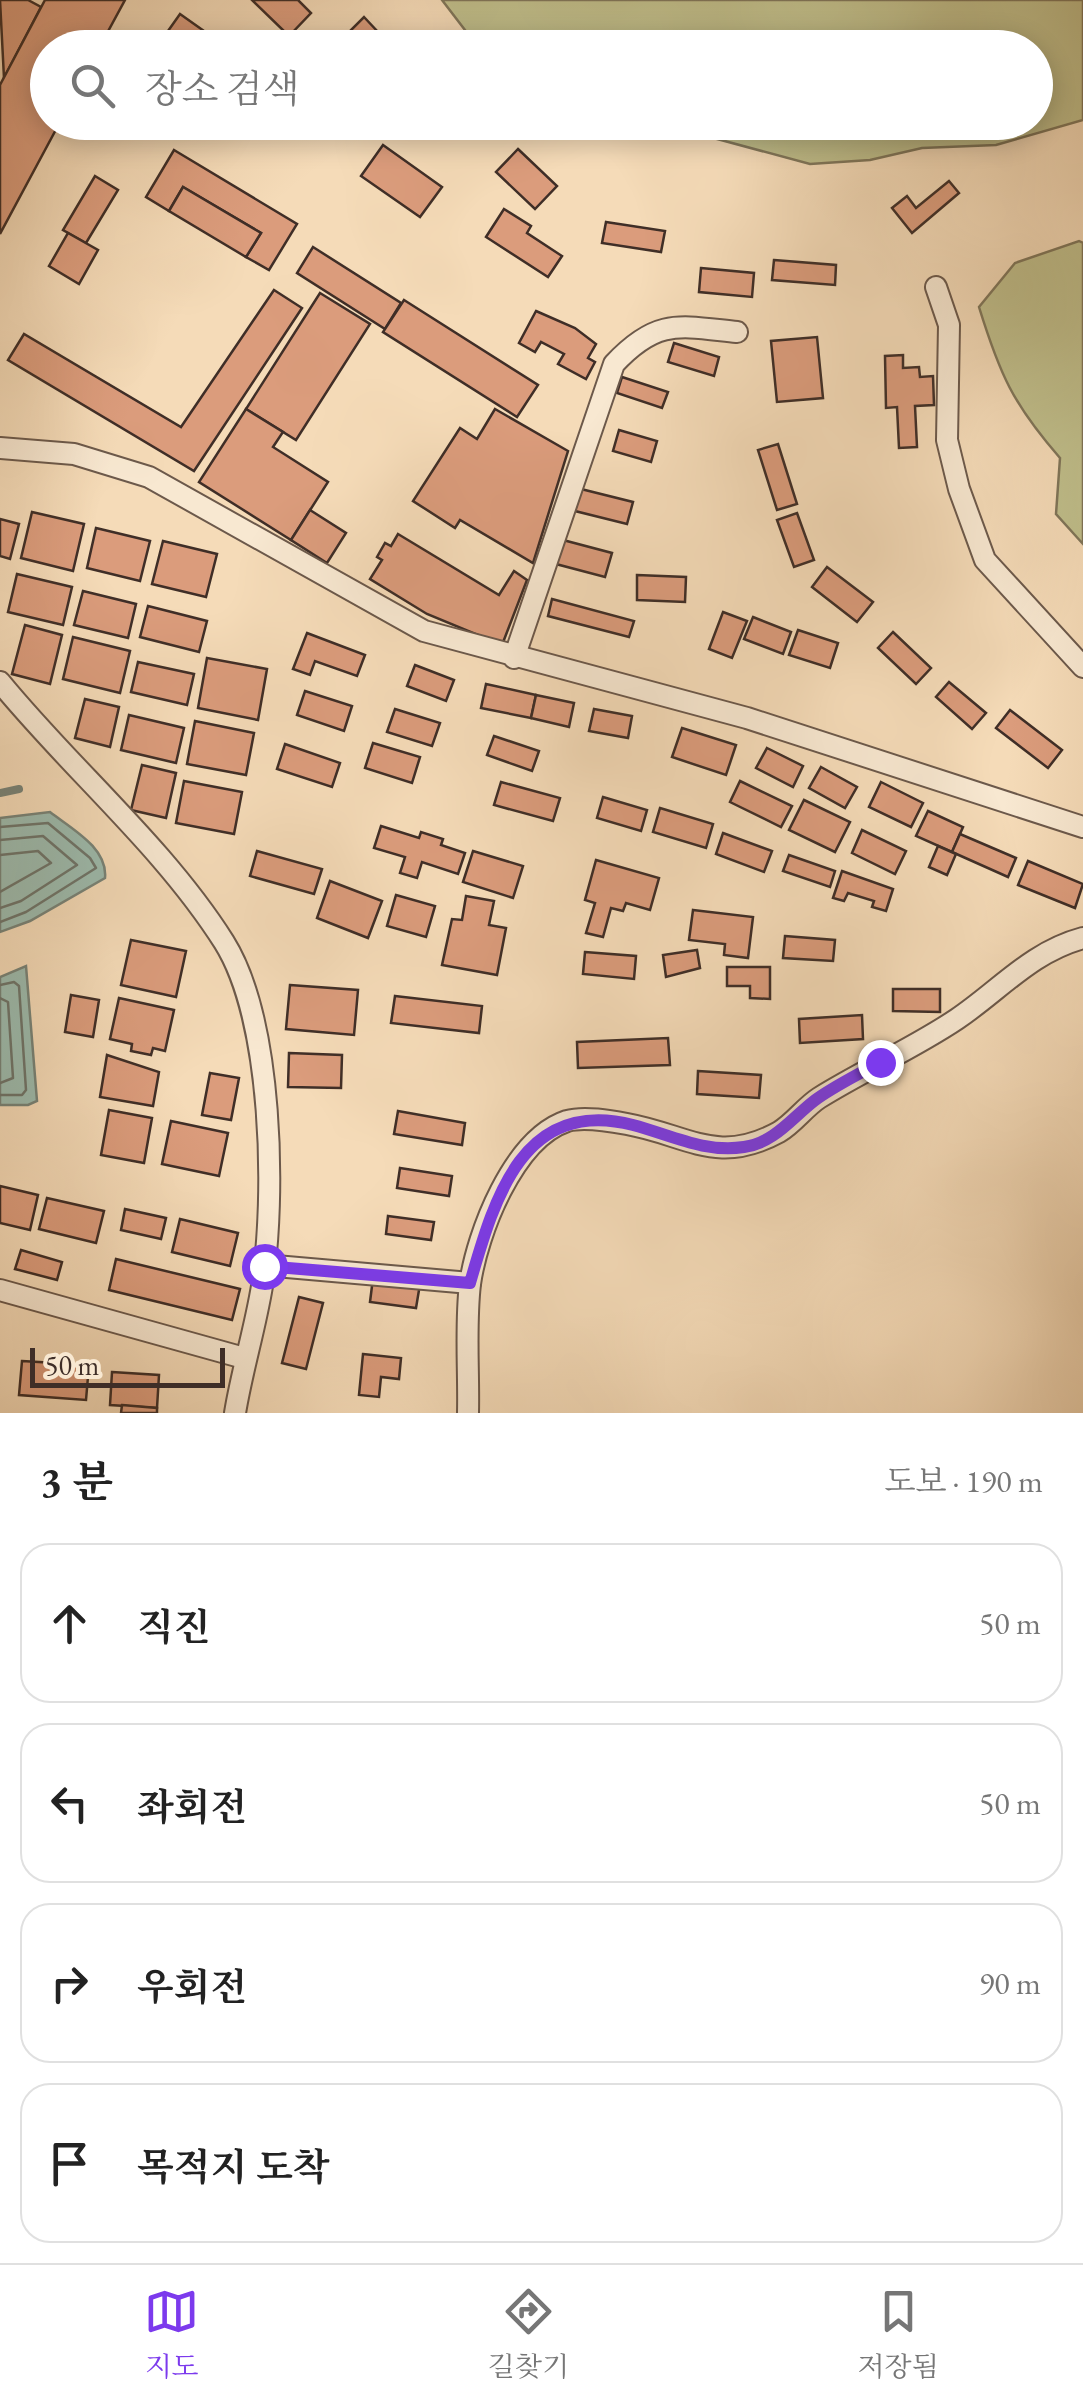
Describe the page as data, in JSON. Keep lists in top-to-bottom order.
{
  "scale_bar": "50 m",
  "page": {
    "search": "장소 검색",
    "scale": "50 m",
    "heading": ["3 분", "도보 · 190 m"],
    "list": [
      ["직진", "50 m"],
      ["좌회전", "50 m"],
      ["우회전", "90 m"],
      "목적지 도착"
    ],
    "nav": ["지도", "길찾기", "저장됨"]
  }
}
